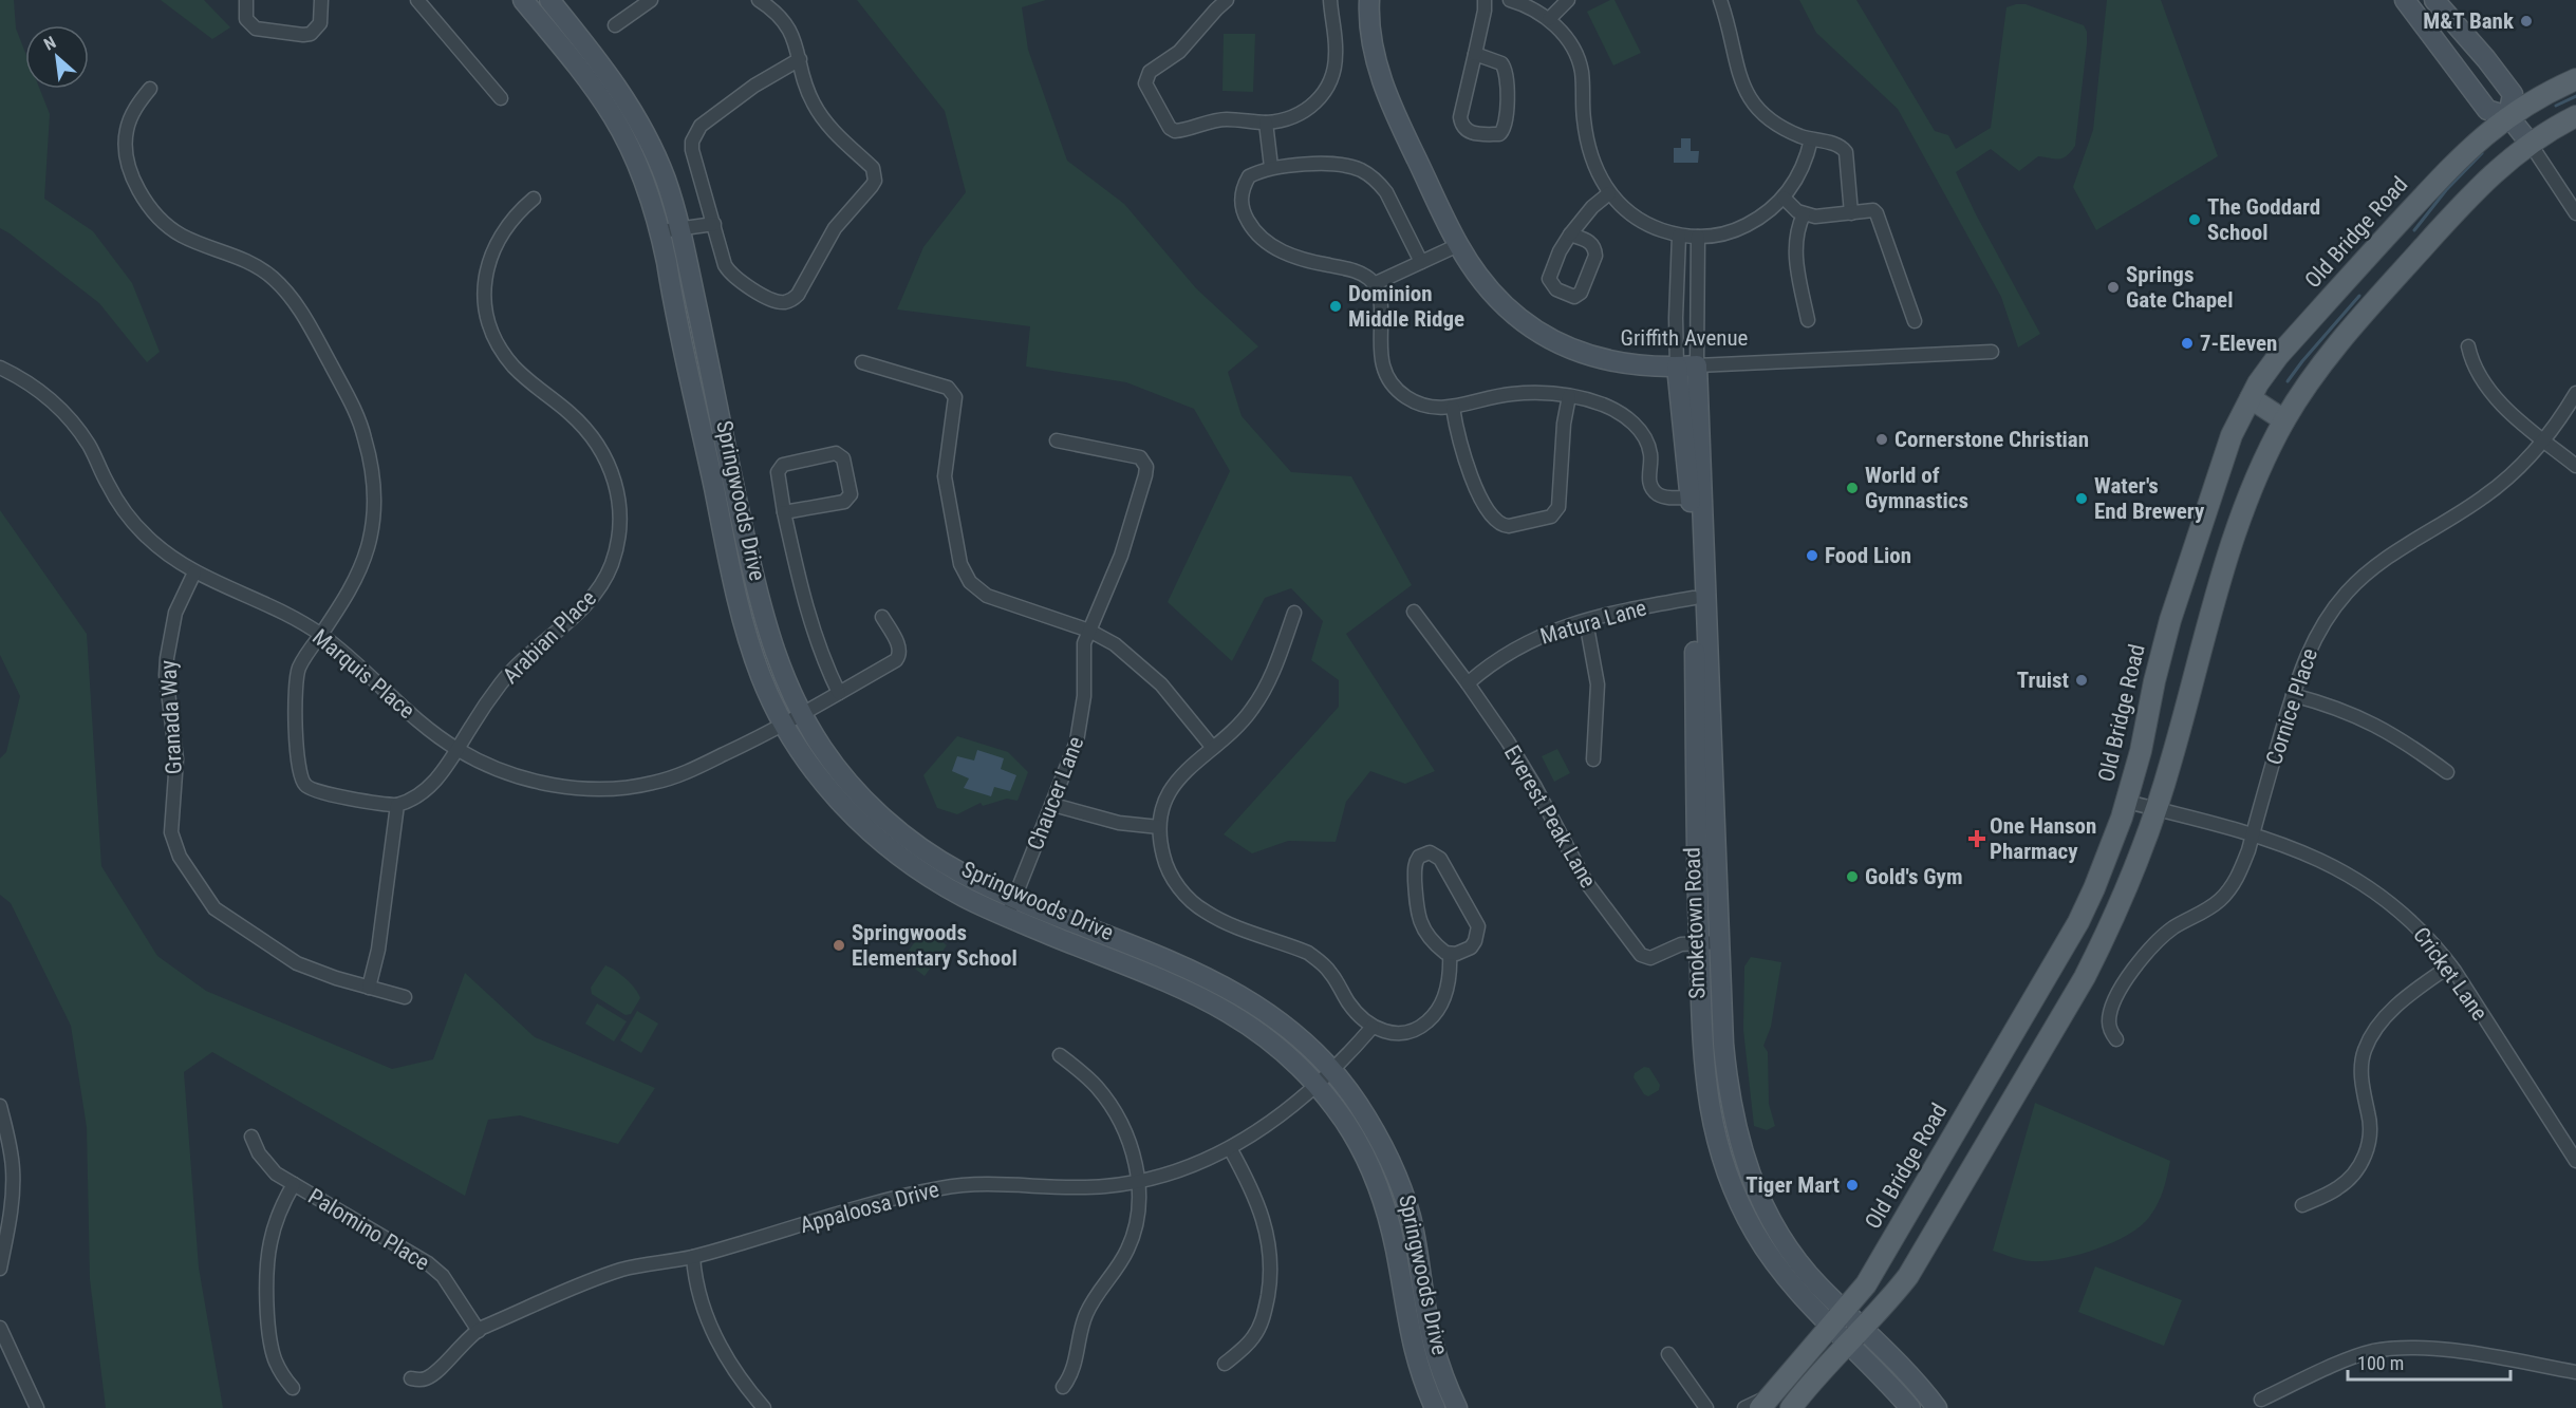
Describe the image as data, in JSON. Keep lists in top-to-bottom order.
{
  "streets": {
    "main road": ["Old Bridge Road"],
    "street": [
      "Griffith Avenue",
      "Springwoods Drive",
      "Matura Lane",
      "Arabian Place",
      "Marquis Place",
      "Cornice Place",
      "Granada Way",
      "Chaucer Lane",
      "Everest Peak Lane",
      "Smoketown Road",
      "Cricket Lane",
      "Appaloosa Drive",
      "Palomino Place"
    ]
  },
  "crossings": [
    ["Old Bridge Road", "Smoketown Road"],
    ["Old Bridge Road", "Cricket Lane"],
    ["Griffith Avenue", "Smoketown Road"],
    ["Springwoods Drive", "Marquis Place"],
    ["Springwoods Drive", "Chaucer Lane"],
    ["Springwoods Drive", "Appaloosa Drive"],
    ["Matura Lane", "Everest Peak Lane"],
    ["Matura Lane", "Smoketown Road"],
    ["Arabian Place", "Marquis Place"],
    ["Marquis Place", "Granada Way"],
    ["Cornice Place", "Cricket Lane"],
    ["Everest Peak Lane", "Smoketown Road"],
    ["Appaloosa Drive", "Palomino Place"]
  ],
  "places": {
    "other": [
      "M&T Bank",
      "The Goddard School",
      "Springs Gate Chapel",
      "Dominion Middle Ridge",
      "7-Eleven",
      "Cornerstone Christian",
      "World of Gymnastics",
      "Water's End Brewery",
      "Food Lion",
      "Truist",
      "Gold's Gym",
      "Springwoods Elementary School",
      "Tiger Mart"
    ],
    "health": ["One Hanson Pharmacy"]
  },
  "scale_bar": "100 m",
  "north": "top left"
}
